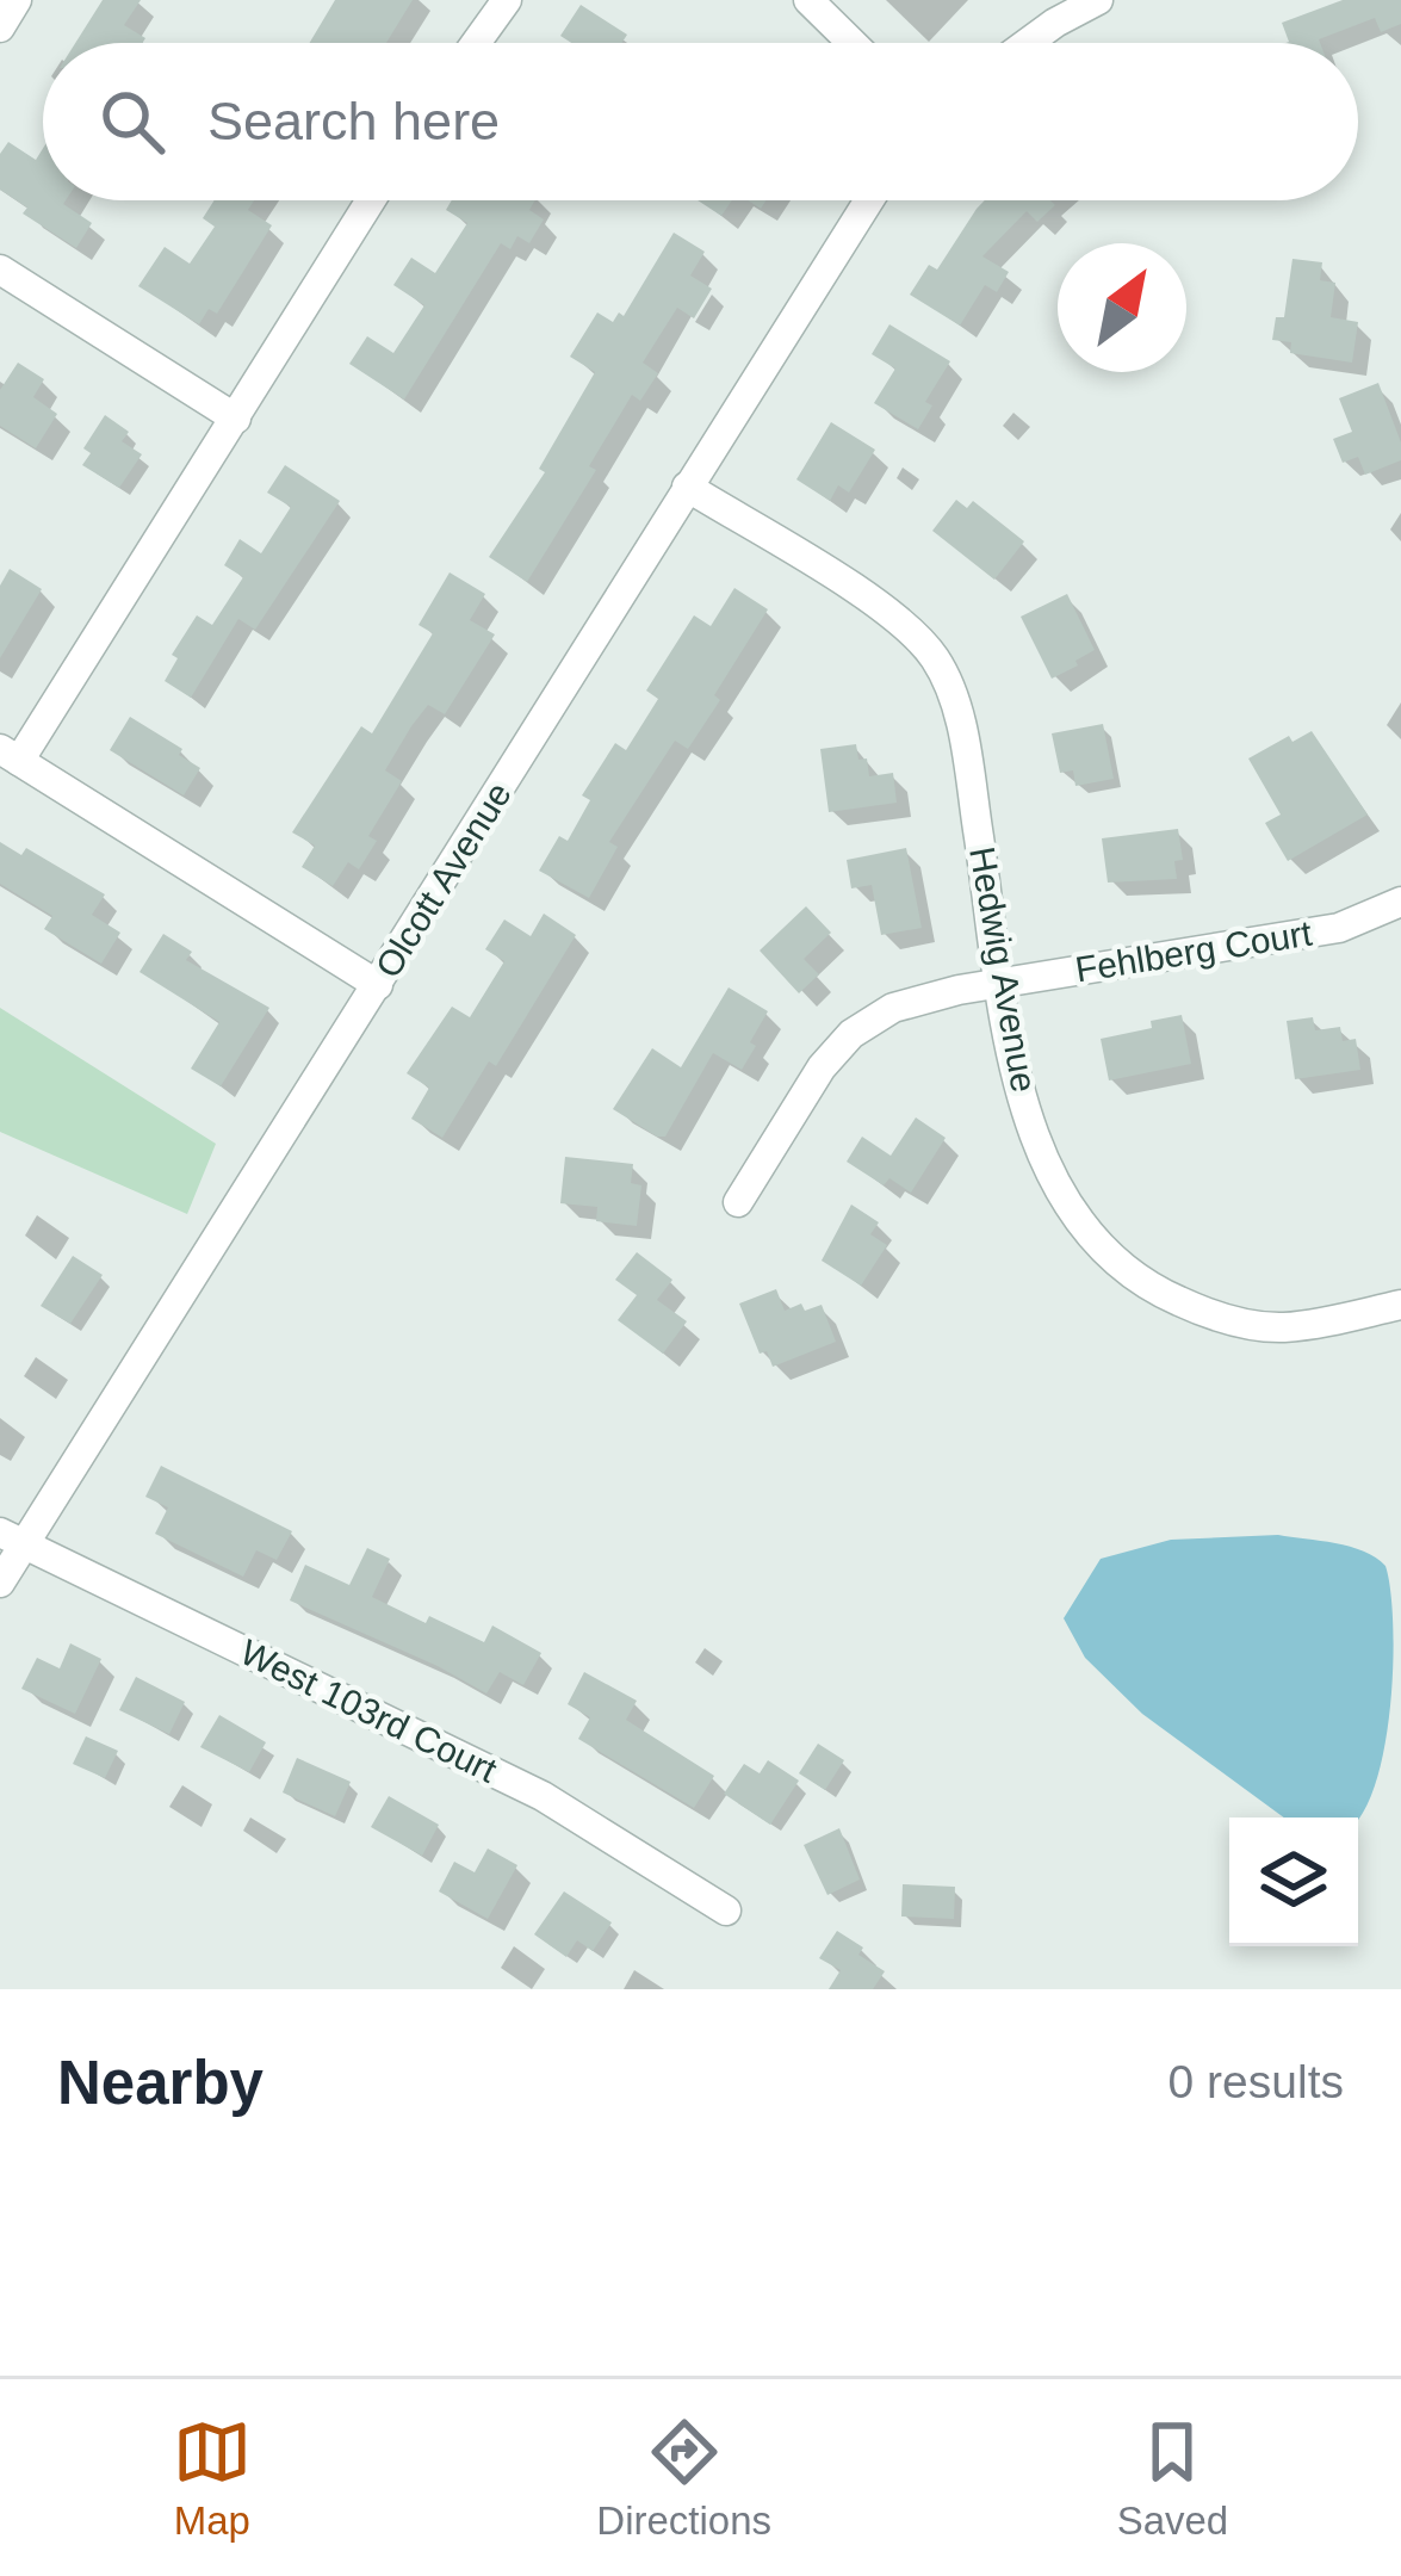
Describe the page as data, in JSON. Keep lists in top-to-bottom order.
{
  "streets": {
    "street": [
      "Olcott Avenue",
      "Fehlberg Court",
      "Hedwig Avenue",
      "West 103rd Court"
    ]
  },
  "crossings": [
    ["Olcott Avenue", "Hedwig Avenue"],
    ["Olcott Avenue", "West 103rd Court"],
    ["Fehlberg Court", "Hedwig Avenue"]
  ],
  "north": "top right",
  "page": {
    "search": "Search here",
    "heading": ["Nearby", "0 results"],
    "nav": ["Map", "Directions", "Saved"]
  }
}
